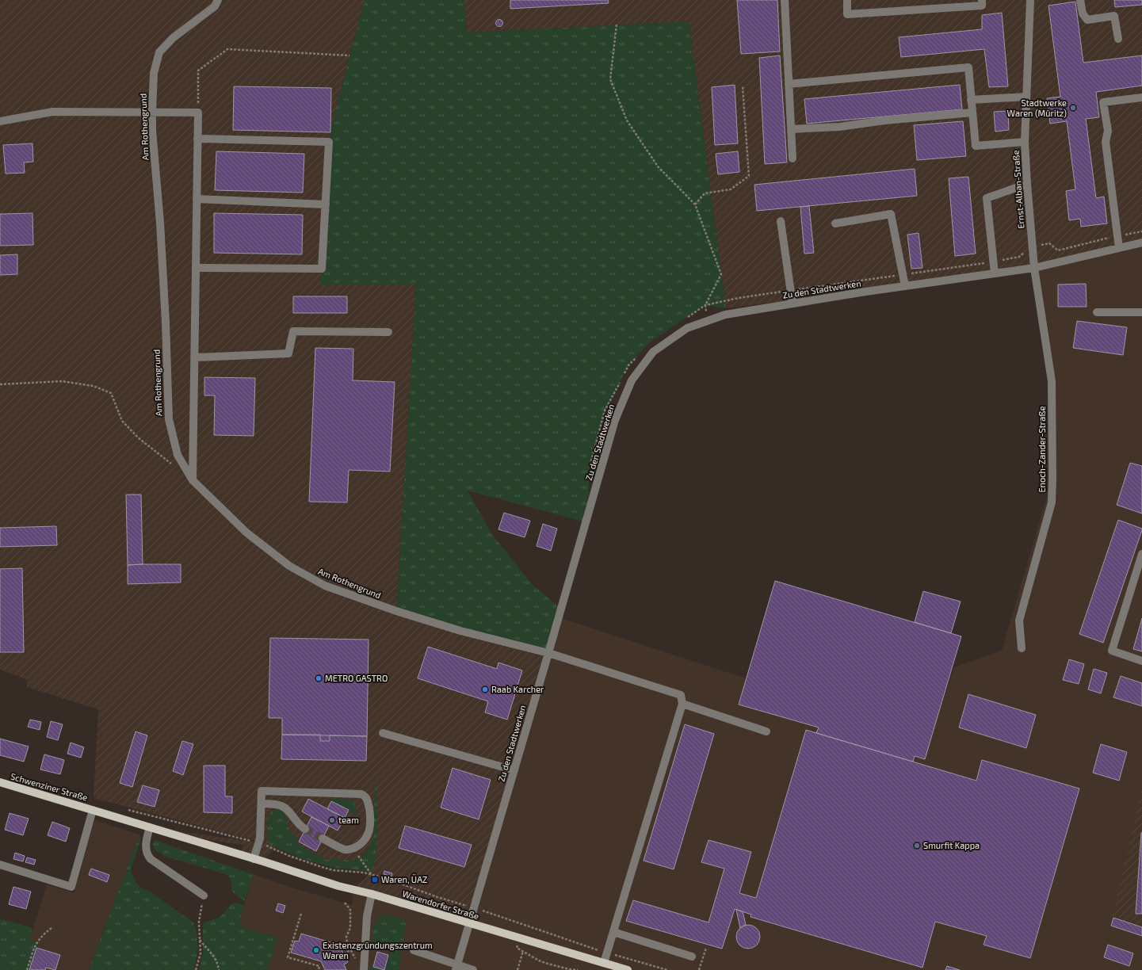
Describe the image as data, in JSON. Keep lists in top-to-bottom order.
{
  "streets": {
    "main road": ["Schwenziner Straße", "Warendorfer Straße"],
    "street": [
      "Am Rothengrund",
      "Ernst-Alban-Straße",
      "Zu den Stadtwerken",
      "Enoch-Zander-Straße"
    ]
  },
  "crossings": [
    ["Am Rothengrund", "Zu den Stadtwerken"],
    ["Ernst-Alban-Straße", "Zu den Stadtwerken"],
    ["Ernst-Alban-Straße", "Enoch-Zander-Straße"],
    ["Zu den Stadtwerken", "Enoch-Zander-Straße"],
    ["Zu den Stadtwerken", "Warendorfer Straße"],
    ["Schwenziner Straße", "Warendorfer Straße"]
  ],
  "places": {
    "other": [
      "Stadtwerke Waren (Müritz)",
      "METRO GASTRO",
      "Raab Karcher",
      "team",
      "Smurfit Kappa",
      "Existenzgründungszentrum Waren"
    ],
    "transit": ["Waren, ÜAZ"]
  }
}
